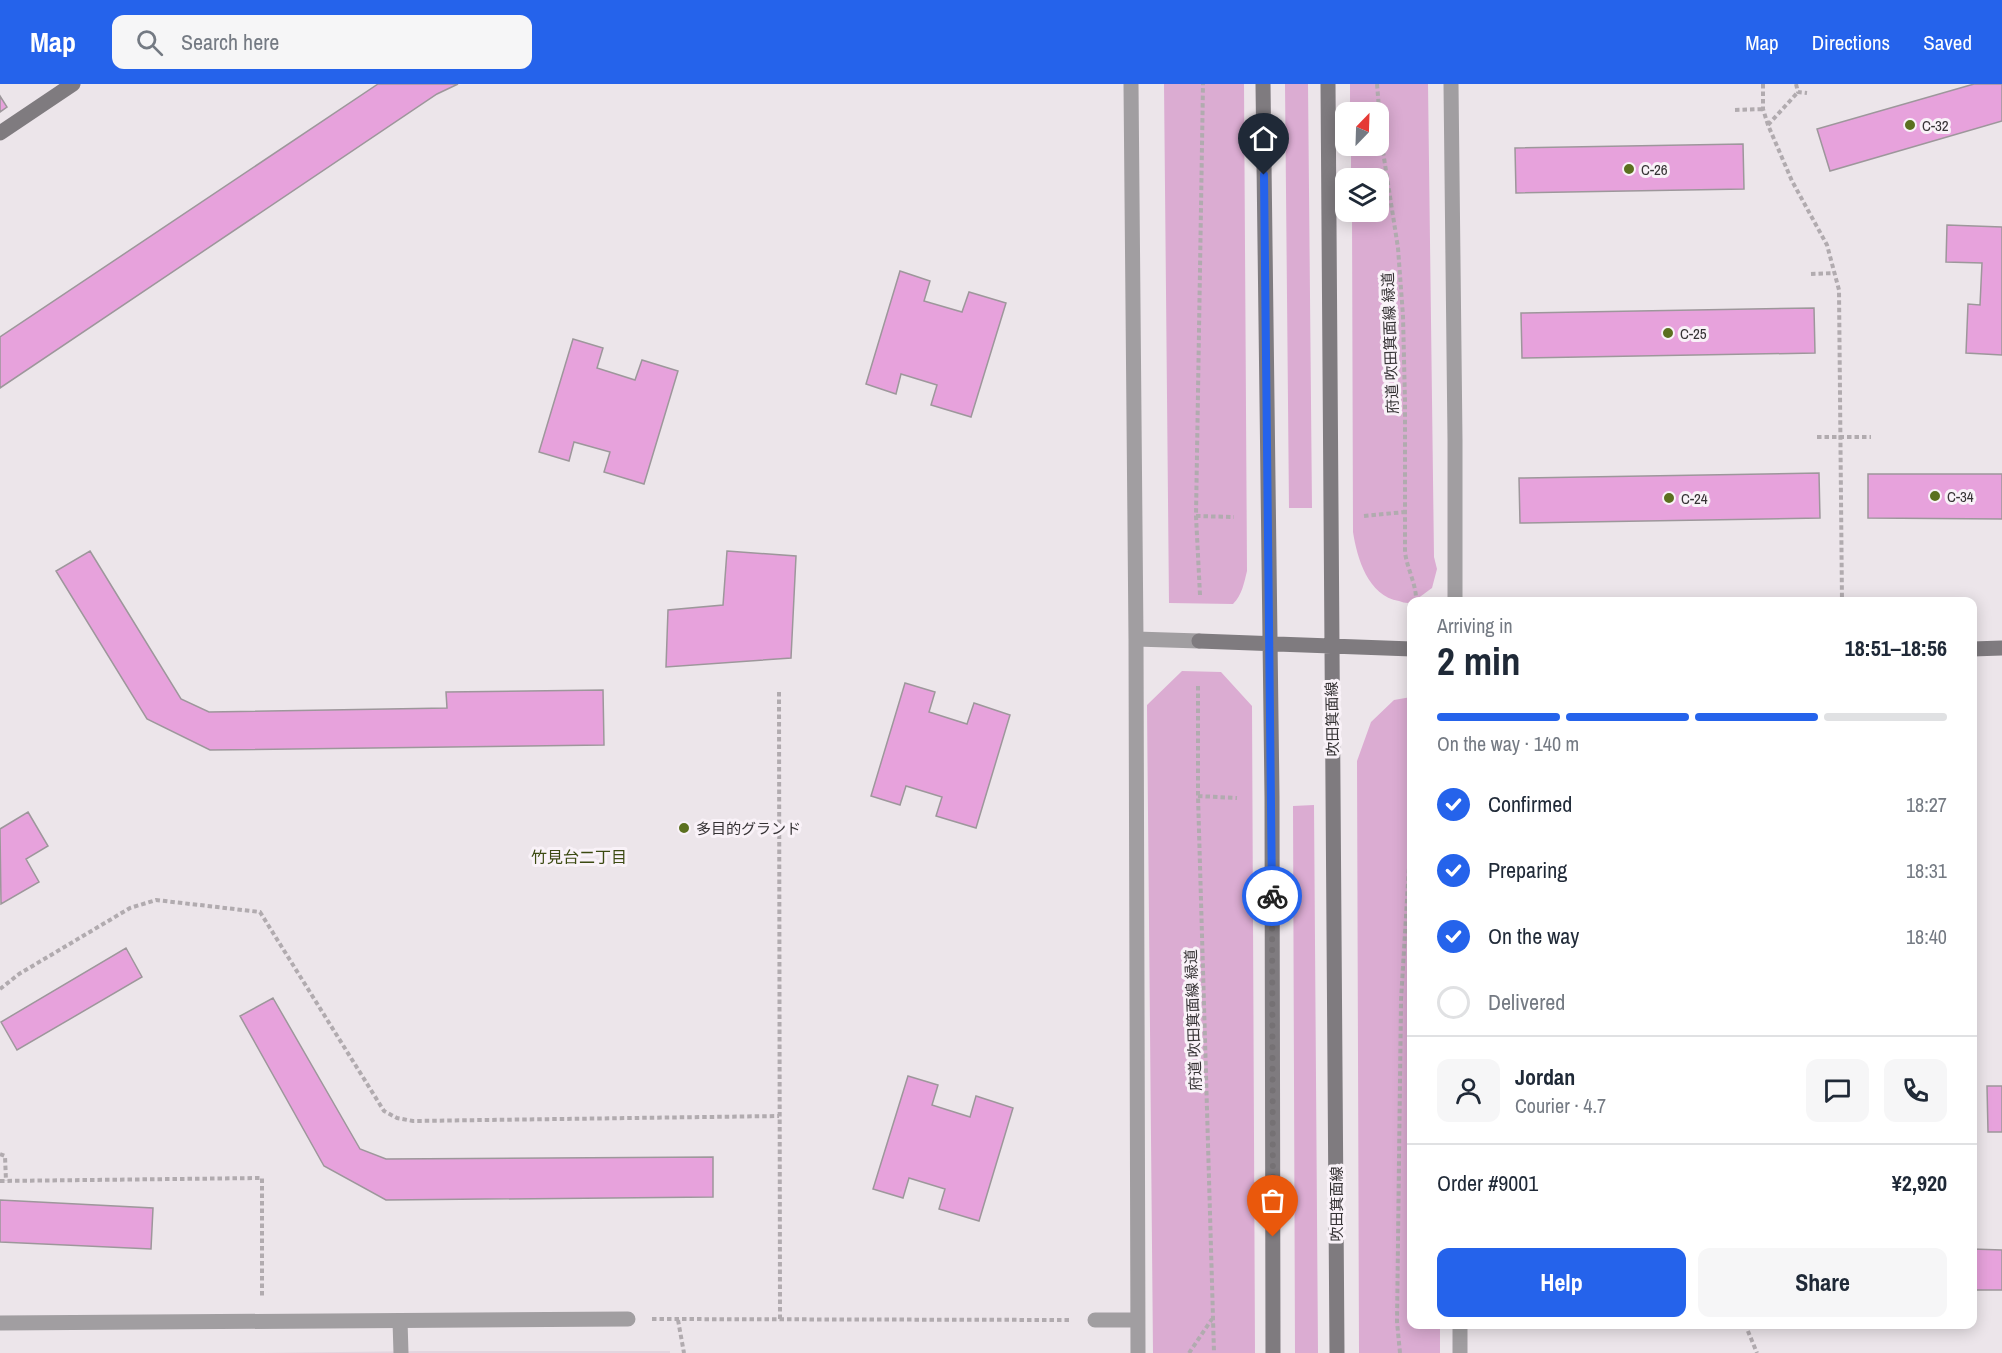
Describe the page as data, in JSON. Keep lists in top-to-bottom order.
{
  "streets": {
    "main road": ["吹田箕面線"],
    "path": ["府道 吹田箕面線 緑道"]
  },
  "districts": ["竹見台二丁目"],
  "places": [
    "C-32",
    "C-26",
    "C-25",
    "C-34",
    "C-24",
    "多目的グランド"
  ],
  "north": "top right",
  "page": {
    "header": "Map",
    "search": "Search here",
    "nav": ["Map", "Directions", "Saved"],
    "heading": ["2 min", "Arriving in", "18:51–18:56"],
    "panel": [
      "Jordan",
      "Courier · 4.7",
      "Order #9001",
      "¥2,920"
    ],
    "bar": "On the way · 140 m",
    "list": [
      ["Confirmed", "18:27"],
      ["Preparing", "18:31"],
      ["On the way", "18:40"],
      "Delivered"
    ],
    "buttons": ["Help", "Share"]
  }
}
